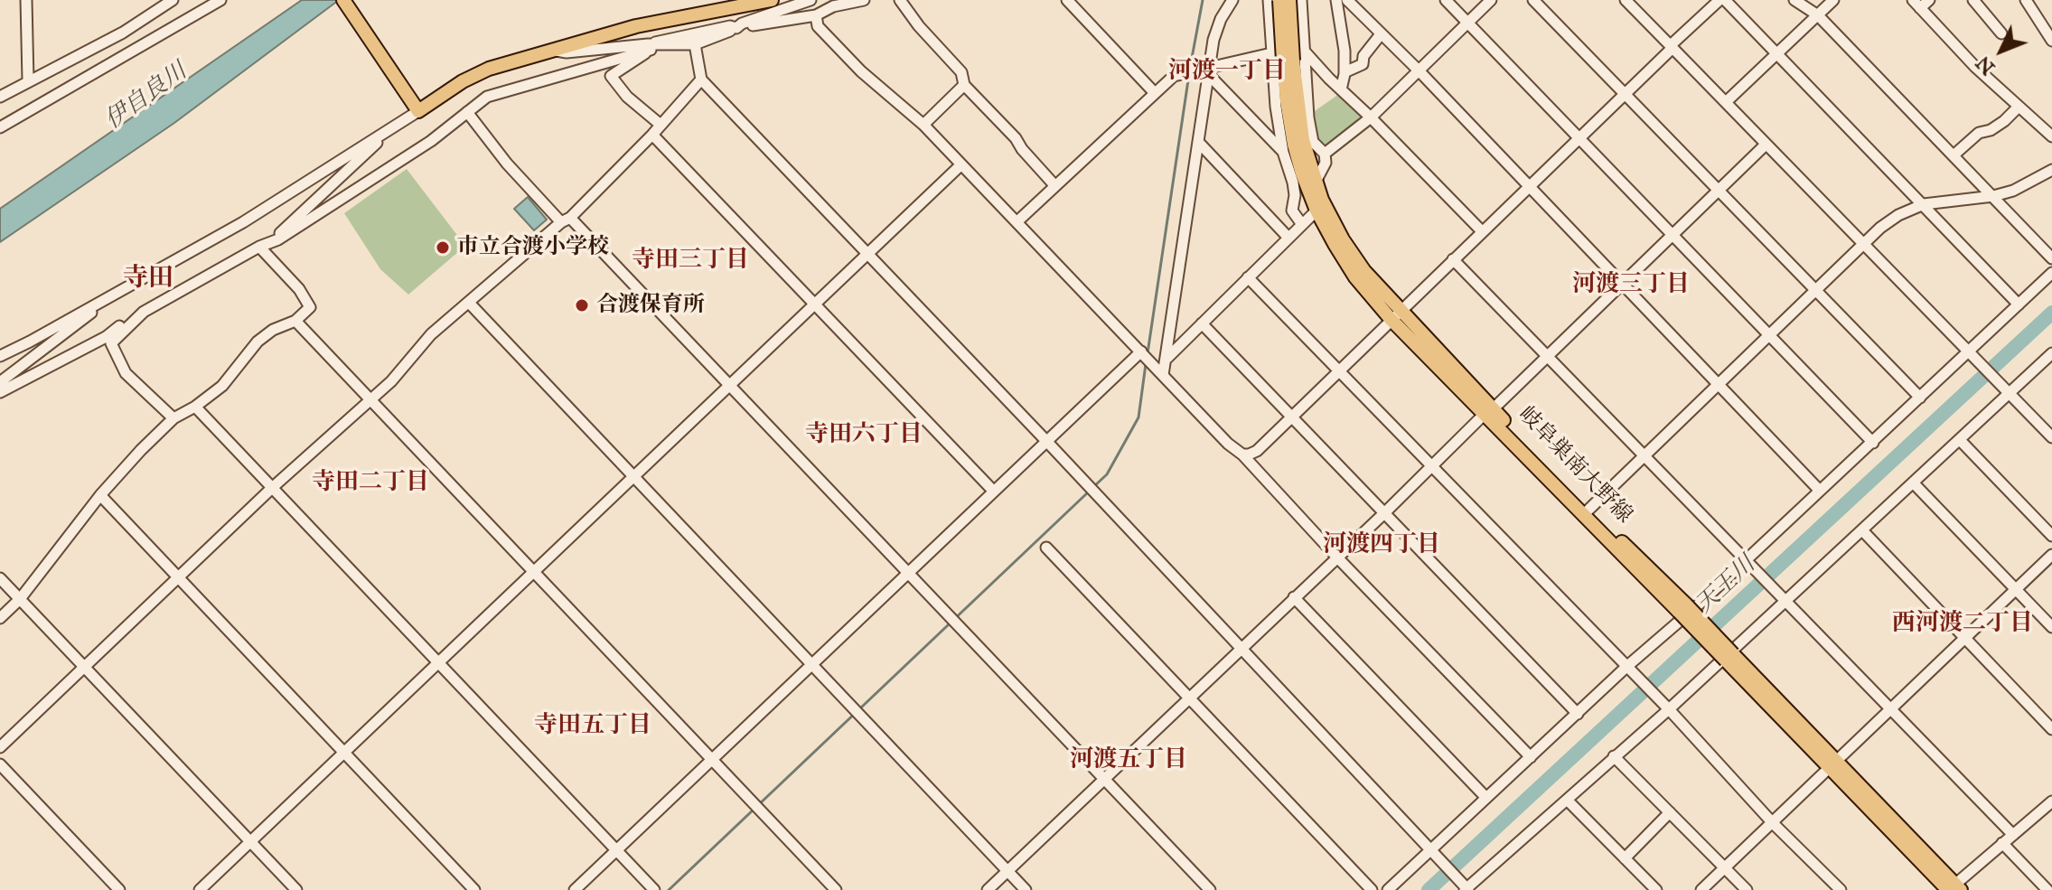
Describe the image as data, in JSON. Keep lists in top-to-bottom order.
{
  "streets": {
    "main road": ["岐阜巣南大野線"]
  },
  "districts": [
    "河渡一丁目",
    "寺田三丁目",
    "寺田",
    "河渡三丁目",
    "寺田六丁目",
    "寺田二丁目",
    "河渡四丁目",
    "西河渡二丁目",
    "寺田五丁目",
    "河渡五丁目"
  ],
  "water": ["伊自良川", "天王川"],
  "places": ["市立合渡小学校", "合渡保育所"],
  "north": "bottom left"
}
